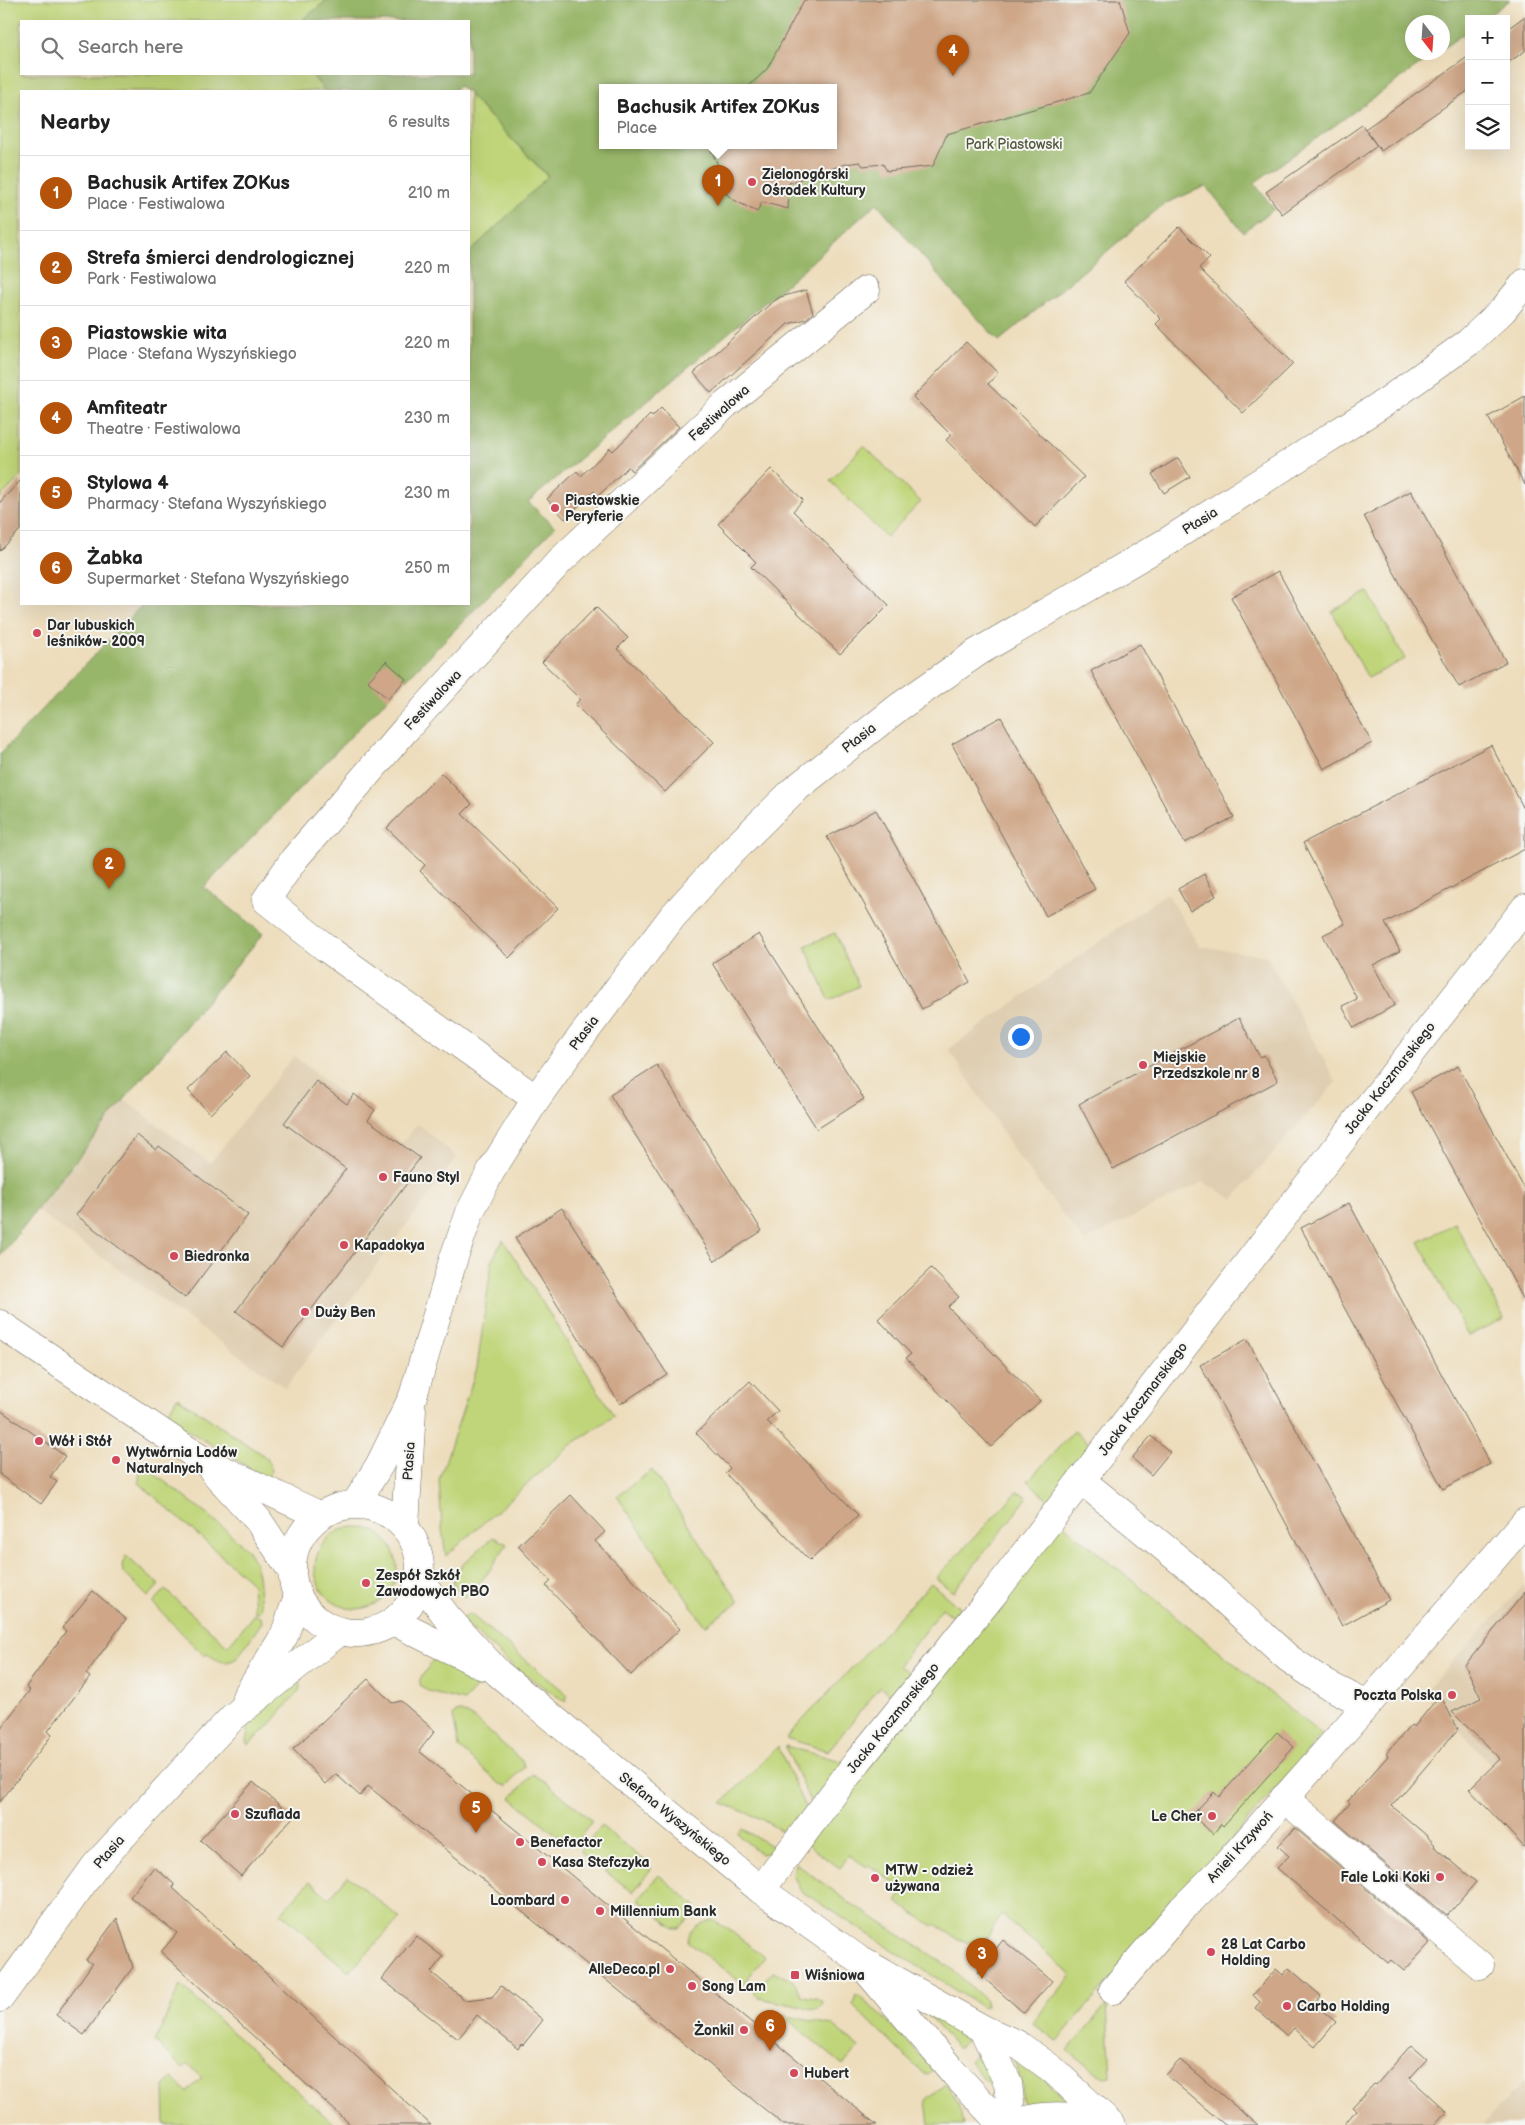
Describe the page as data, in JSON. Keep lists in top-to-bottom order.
{
  "streets": {
    "street": [
      "Festiwalowa",
      "Ptasia",
      "Jacka Kaczmarskiego",
      "Stefana Wyszyńskiego",
      "Anieli Krzywoń"
    ]
  },
  "crossings": [
    ["Festiwalowa", "Ptasia"],
    ["Ptasia", "Stefana Wyszyńskiego"],
    ["Jacka Kaczmarskiego", "Stefana Wyszyńskiego"]
  ],
  "parks": ["Park Piastowski"],
  "places": {
    "other": [
      "Zielonogórski Ośrodek Kultury",
      "Piastowskie Peryferie",
      "Dar lubuskich leśników- 2009",
      "Miejskie Przedszkole nr 8",
      "Fauno Styl",
      "Kapadokya",
      "Biedronka",
      "Duży Ben",
      "Wół i Stół",
      "Wytwórnia Lodów Naturalnych",
      "Zespół Szkół Zawodowych PBO",
      "Poczta Polska",
      "Szuflada",
      "Le Cher",
      "Benefactor",
      "Kasa Stefczyka",
      "Fale Loki Koki",
      "MTW - odzież używana",
      "Loombard",
      "Millennium Bank",
      "28 Lat Carbo Holding",
      "AlleDeco.pl",
      "Song Lam",
      "Carbo Holding",
      "Żonkil",
      "Hubert"
    ],
    "transit": ["Wiśniowa"]
  },
  "north": "bottom",
  "page": {
    "map_buttons": ["+", "−"],
    "search": "Search here",
    "pins": [
      "4",
      "1",
      "2",
      "5",
      "3",
      "6"
    ],
    "popup": ["Bachusik Artifex ZOKus", "Place"],
    "heading": ["Nearby", "6 results"],
    "list": [
      {
        "mark": "1",
        "name": "Bachusik Artifex ZOKus",
        "note": "Place · Festiwalowa",
        "value": "210 m"
      },
      {
        "mark": "2",
        "name": "Strefa śmierci dendrologicznej",
        "note": "Park · Festiwalowa",
        "value": "220 m"
      },
      {
        "mark": "3",
        "name": "Piastowskie wita",
        "note": "Place · Stefana Wyszyńskiego",
        "value": "220 m"
      },
      {
        "mark": "4",
        "name": "Amfiteatr",
        "note": "Theatre · Festiwalowa",
        "value": "230 m"
      },
      {
        "mark": "5",
        "name": "Stylowa 4",
        "note": "Pharmacy · Stefana Wyszyńskiego",
        "value": "230 m"
      },
      {
        "mark": "6",
        "name": "Żabka",
        "note": "Supermarket · Stefana Wyszyńskiego",
        "value": "250 m"
      }
    ]
  }
}
